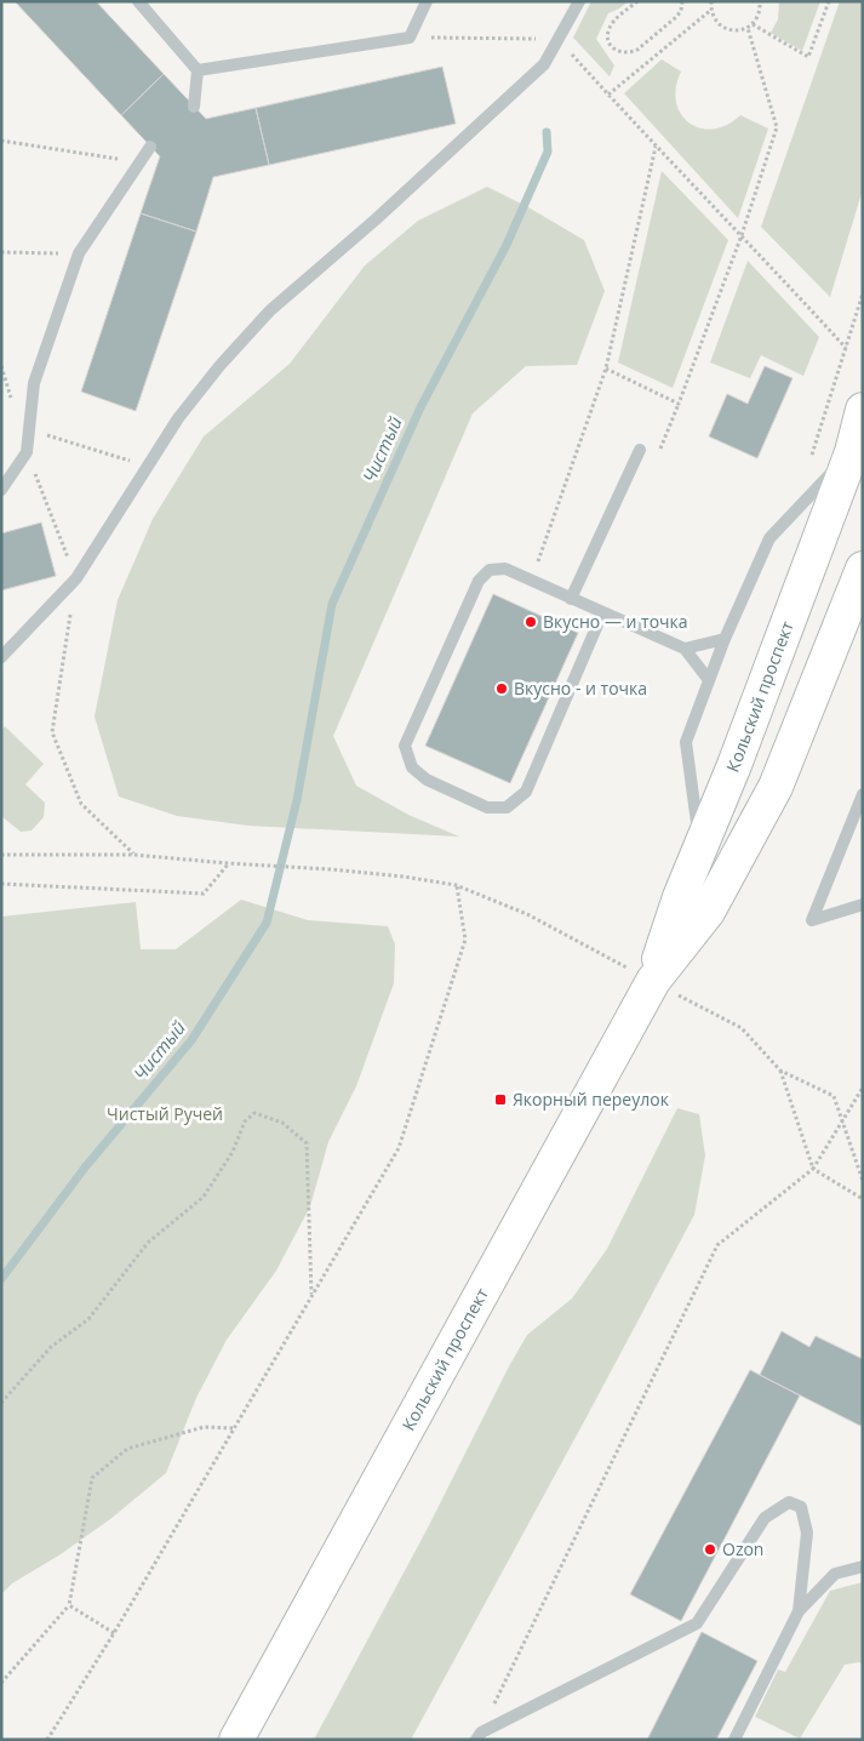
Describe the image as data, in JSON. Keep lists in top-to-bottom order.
{
  "streets": {
    "main road": ["Кольский проспект"]
  },
  "water": ["Чистый"],
  "parks": ["Чистый Ручей"],
  "places": {
    "other": ["Вкусно — и точка", "Вкусно - и точка", "Ozon"],
    "transit": ["Якорный переулок"]
  }
}
